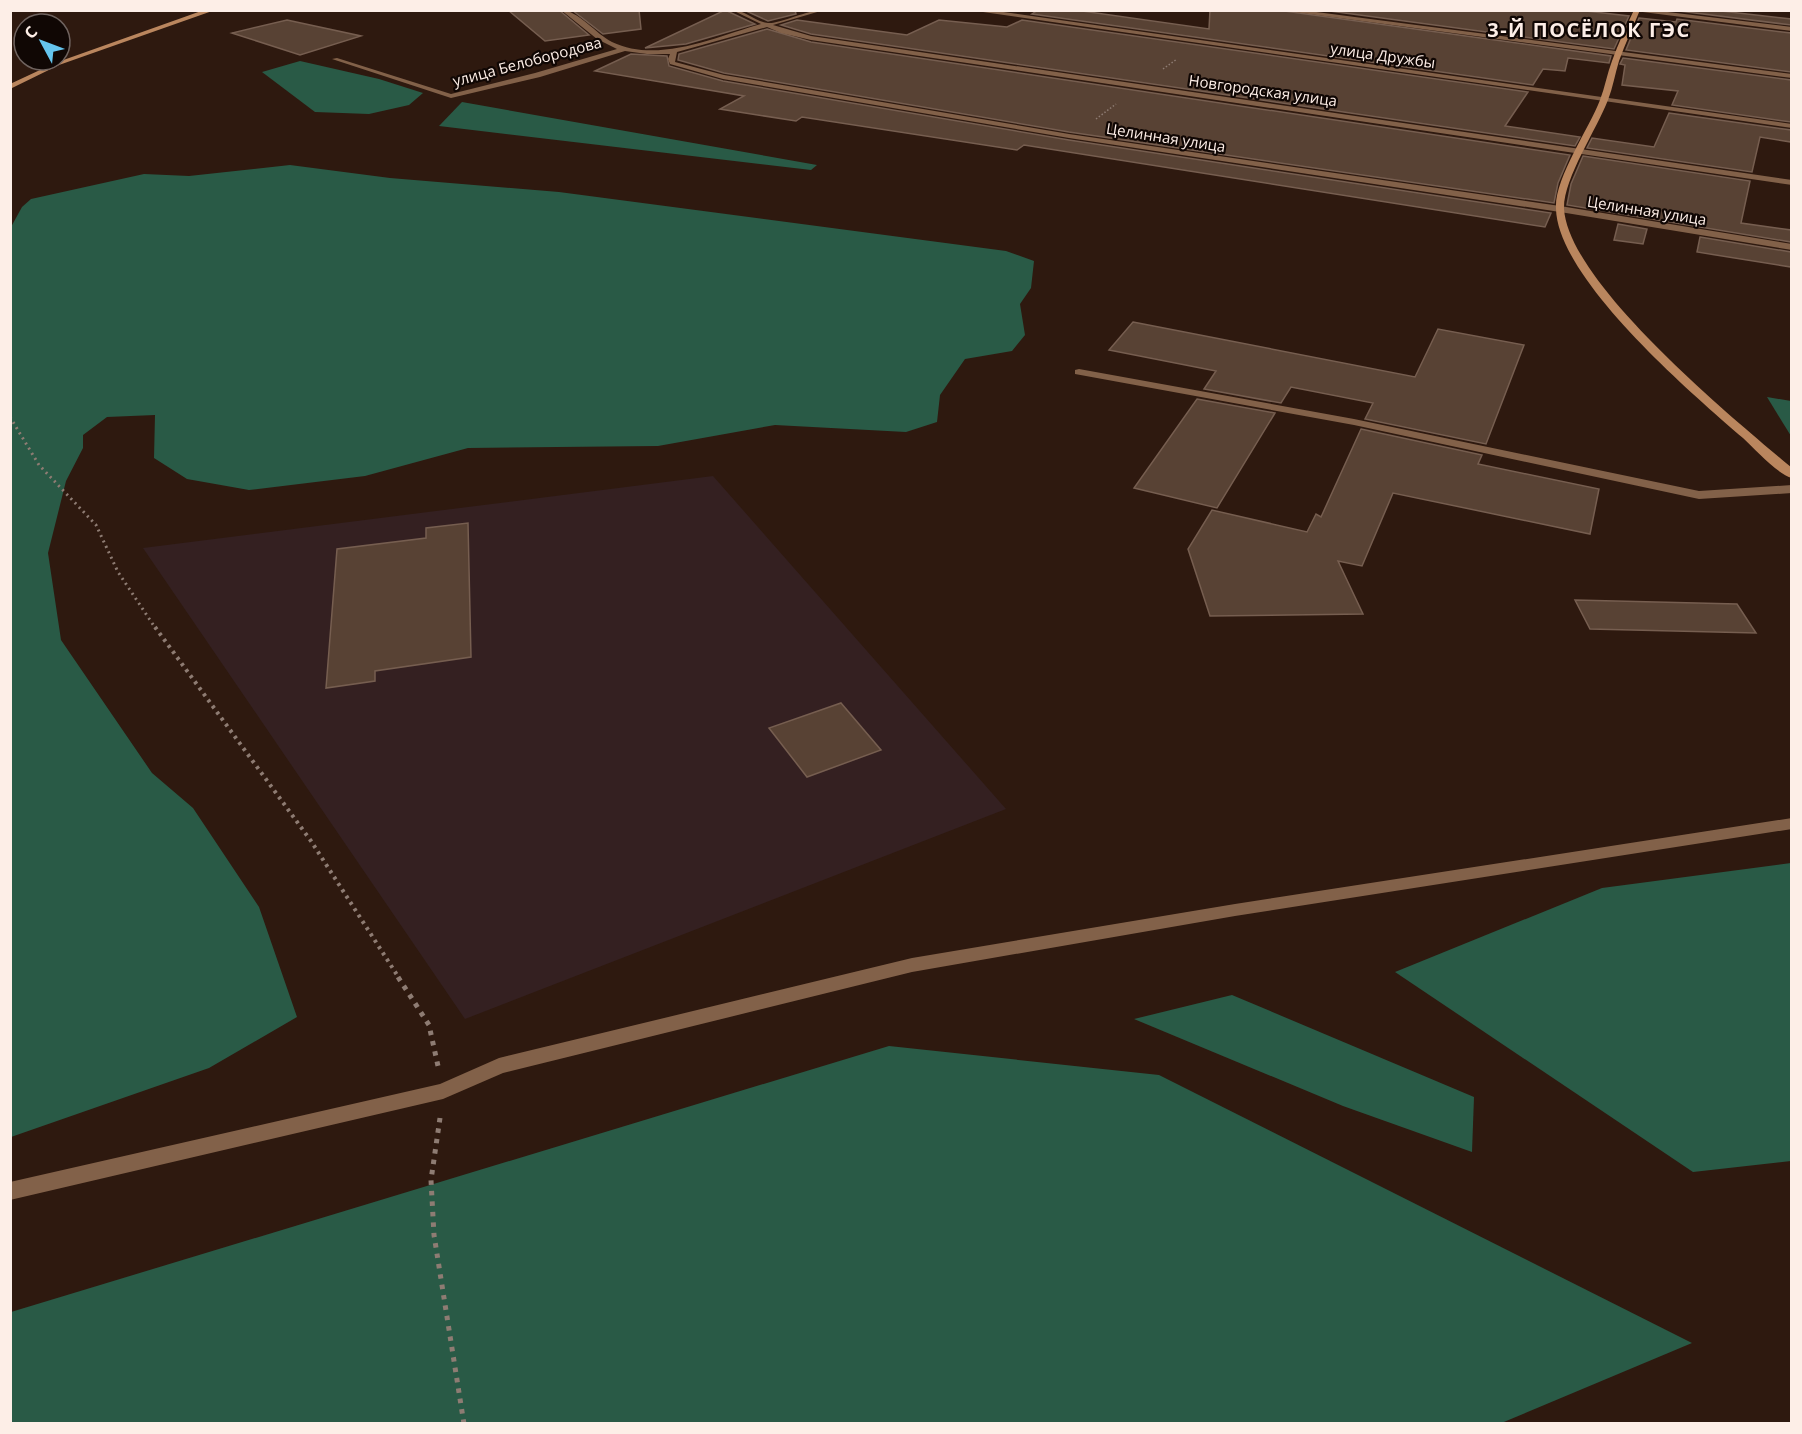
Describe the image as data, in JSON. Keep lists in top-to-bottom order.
{
  "streets": {
    "street": [
      "улица Дружбы",
      "улица Белобородова",
      "Новгородская улица",
      "Целинная улица"
    ]
  },
  "districts": ["3-Й ПОСЁЛОК ГЭС"],
  "north": "top left"
}
